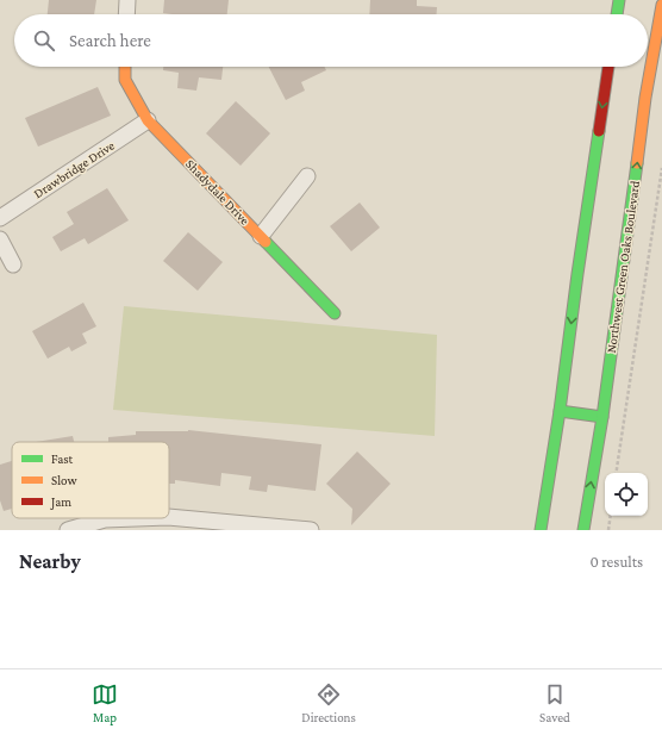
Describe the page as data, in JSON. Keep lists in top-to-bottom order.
{
  "streets": {
    "main road": ["Shadydale Drive", "Northwest Green Oaks Boulevard"],
    "street": ["Drawbridge Drive"]
  },
  "crossings": [
    ["Drawbridge Drive", "Shadydale Drive"]
  ],
  "legend": ["Fast", "Slow", "Jam"],
  "page": {
    "search": "Search here",
    "heading": ["Nearby", "0 results"],
    "nav": ["Map", "Directions", "Saved"]
  }
}
